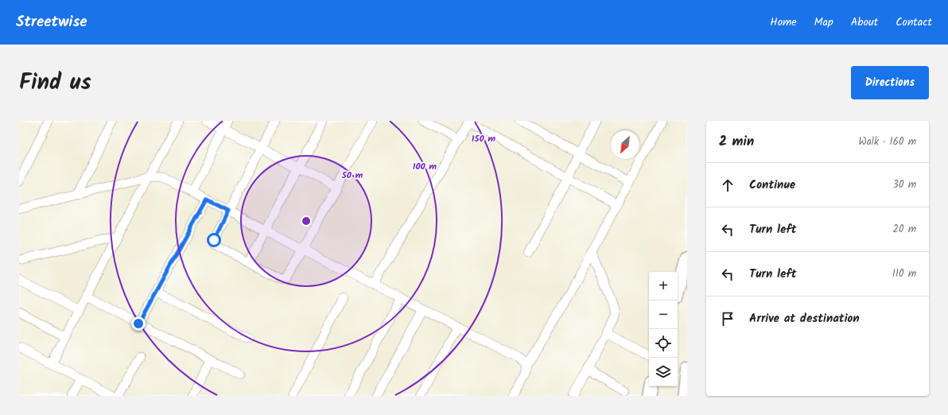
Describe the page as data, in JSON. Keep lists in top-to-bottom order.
{
  "north": "bottom left",
  "page": {
    "header": "Streetwise",
    "nav": [
      "Home",
      "Map",
      "About",
      "Contact"
    ],
    "title": "Find us",
    "buttons": "Directions",
    "heading": ["2 min", "Walk · 160 m"],
    "list": [
      ["Continue", "30 m"],
      ["Turn left", "20 m"],
      ["Turn left", "110 m"],
      "Arrive at destination"
    ],
    "map_buttons": ["+", "−"]
  },
  "rings": ["150 m", "100 m", "50 m"]
}
